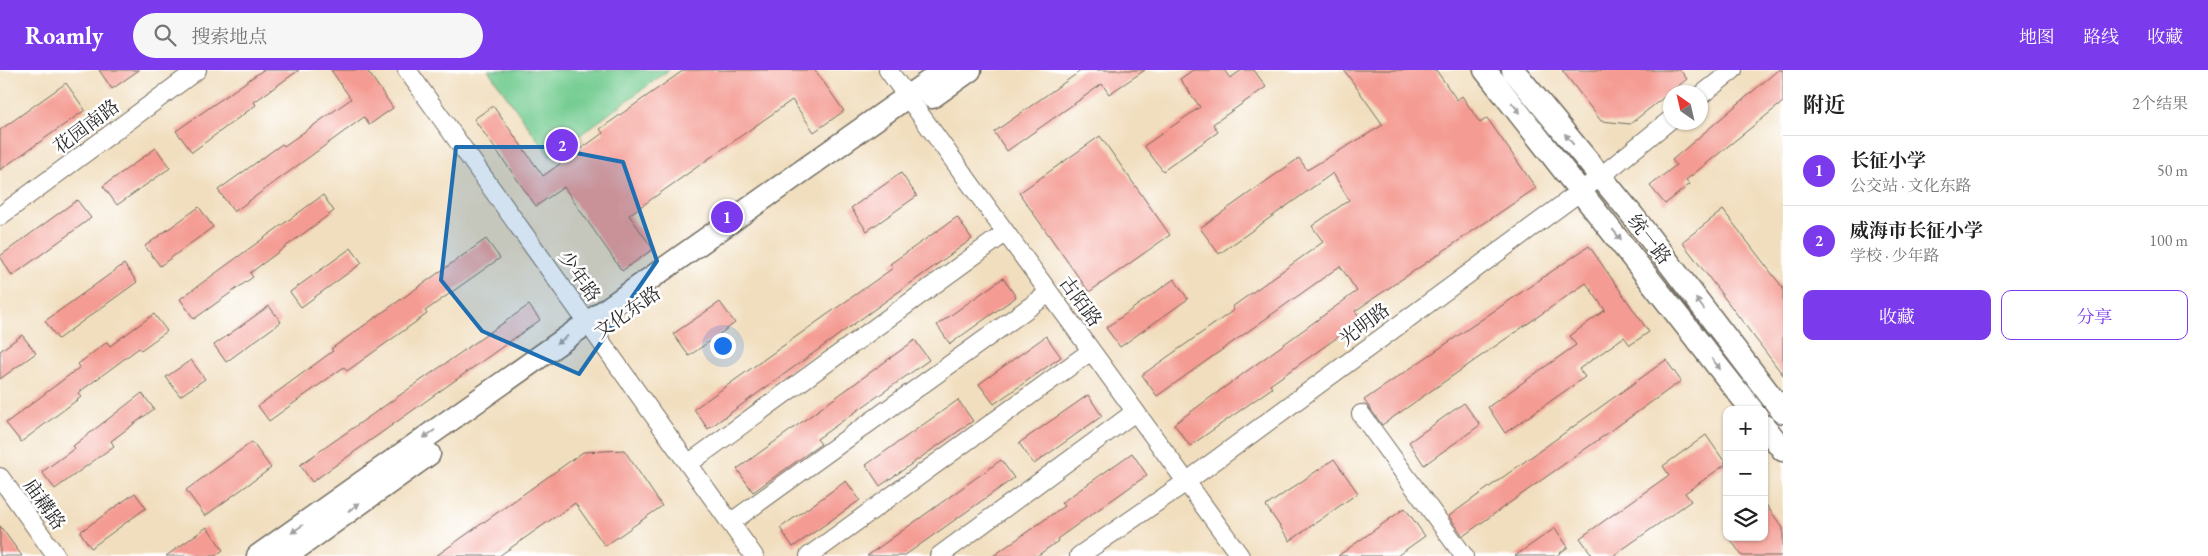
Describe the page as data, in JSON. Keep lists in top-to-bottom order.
{
  "streets": {
    "main road": ["统一路", "文化东路"],
    "street": [
      "花园南路",
      "少年路",
      "古陌路",
      "光明路",
      "庙耩路"
    ]
  },
  "crossings": [
    ["统一路", "光明路"],
    ["少年路", "文化东路"],
    ["古陌路", "文化东路"],
    ["古陌路", "光明路"]
  ],
  "north": "top left",
  "page": {
    "header": "Roamly",
    "search": "搜索地点",
    "nav": ["地图", "路线", "收藏"],
    "heading": ["附近", "2个结果"],
    "pins": ["2", "1"],
    "list": [
      {
        "mark": "1",
        "name": "长征小学",
        "note": "公交站 · 文化东路",
        "value": "50 m"
      },
      {
        "mark": "2",
        "name": "威海市长征小学",
        "note": "学校 · 少年路",
        "value": "100 m"
      }
    ],
    "buttons": ["收藏", "分享"],
    "map_buttons": ["+", "−"]
  }
}
